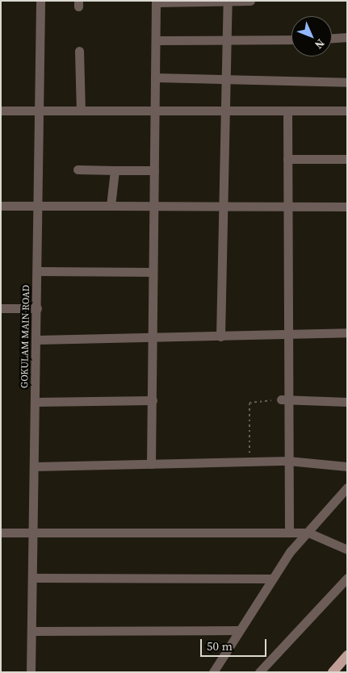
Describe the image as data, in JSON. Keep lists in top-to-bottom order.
{
  "streets": {
    "street": ["GOKULAM MAIN ROAD"]
  },
  "scale_bar": "50 m",
  "north": "bottom right"
}
